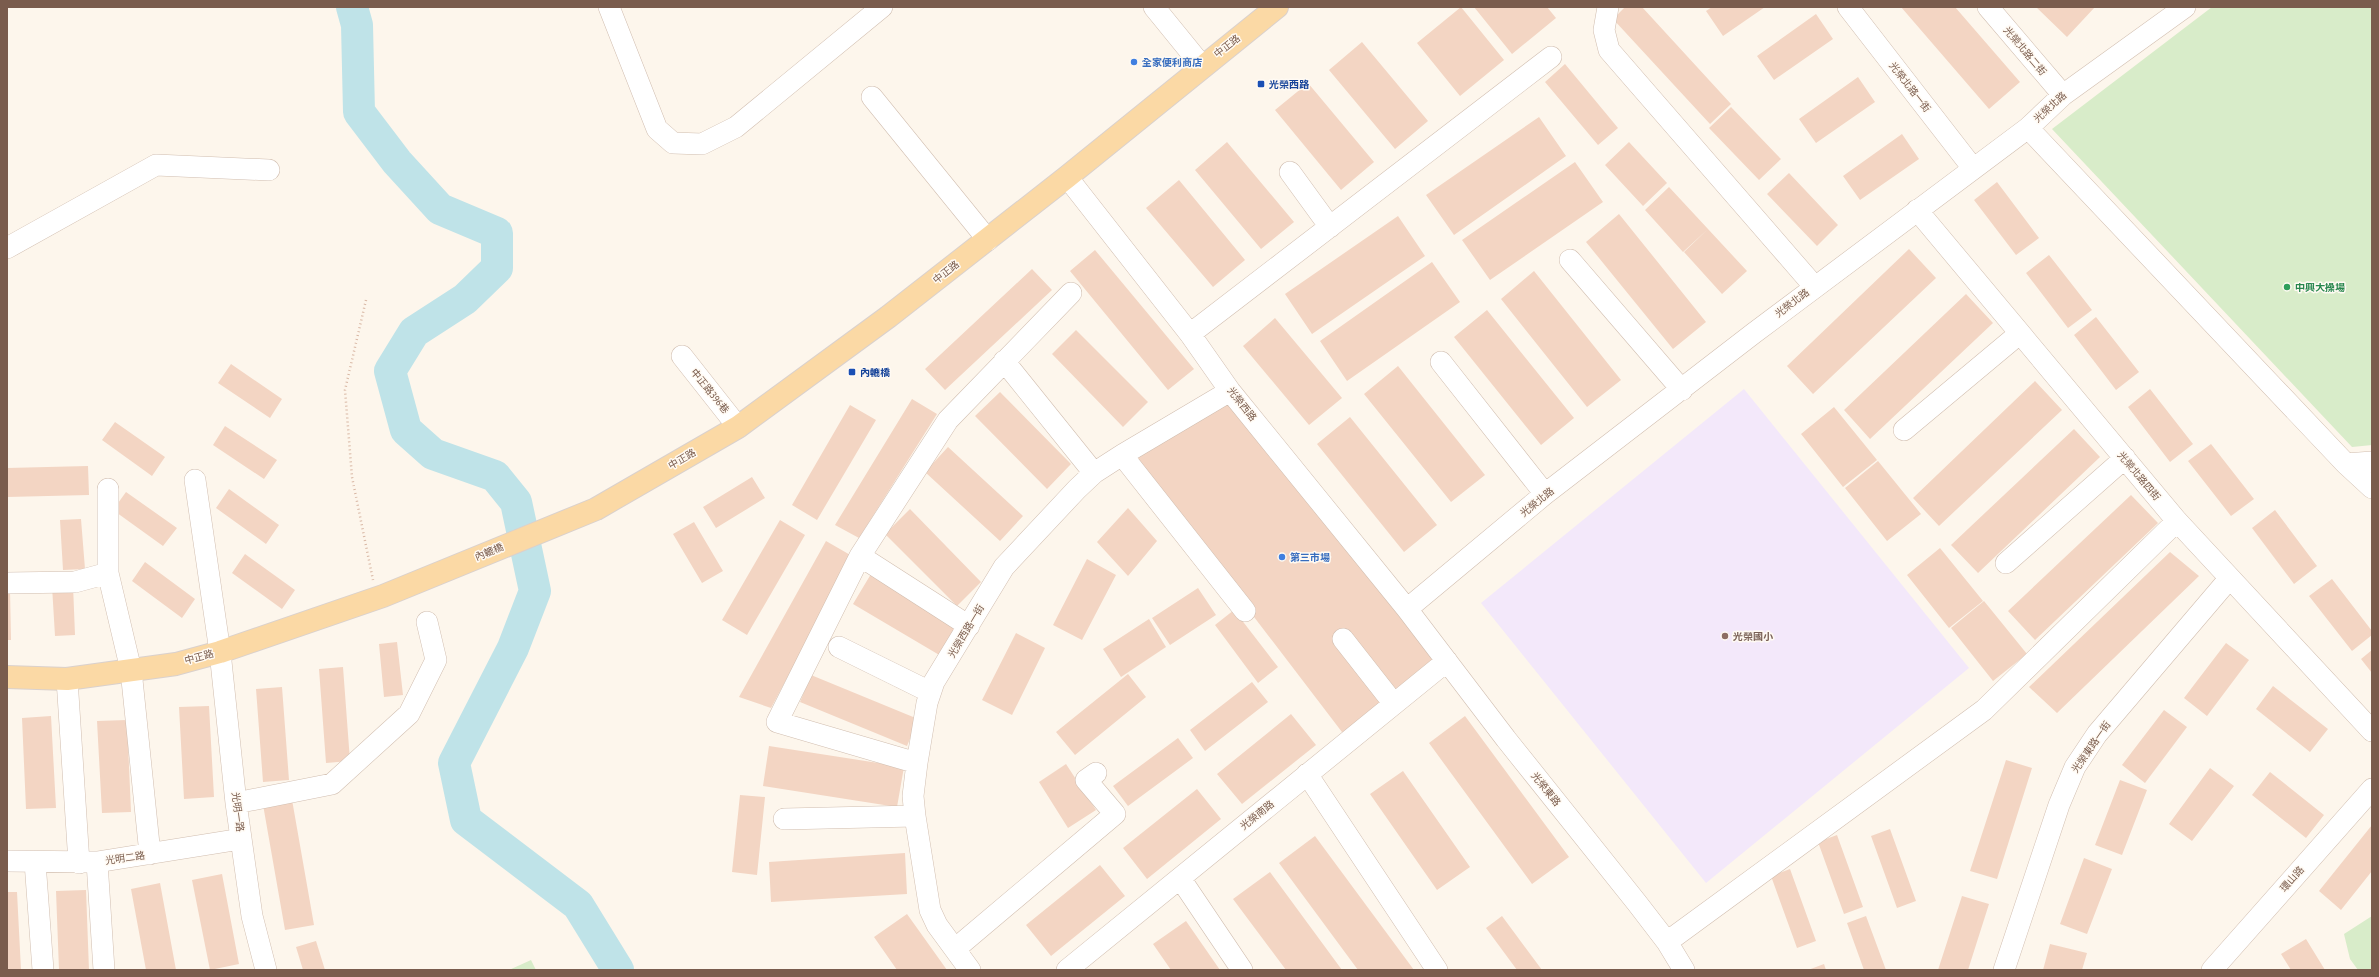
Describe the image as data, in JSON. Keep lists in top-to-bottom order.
{
  "streets": {
    "main road": ["中正路", "內轆橋"],
    "street": [
      "光榮北路二街",
      "光榮北路一街",
      "光榮北路",
      "中正路396巷",
      "光榮西路",
      "光榮北路四街",
      "光榮西路一街",
      "光榮東路一街",
      "光榮東路",
      "光明一路",
      "光榮南路",
      "光明二路",
      "環山路"
    ]
  },
  "crossings": [
    ["中正路", "中正路396巷"],
    ["中正路", "光榮西路"],
    ["中正路", "內轆橋"],
    ["中正路", "光明一路"],
    ["光榮北路二街", "光榮北路"],
    ["光榮北路一街", "光榮北路"],
    ["光榮北路", "光榮西路"],
    ["光榮北路", "光榮北路四街"],
    ["光榮北路", "光榮東路"],
    ["光榮西路", "光榮西路一街"],
    ["光榮西路", "光榮東路"],
    ["光榮北路四街", "光榮東路一街"],
    ["光榮東路", "光榮南路"],
    ["光明一路", "光明二路"]
  ],
  "places": {
    "other": [
      "全家便利商店",
      "中興大操場",
      "第三市場",
      "光榮國小"
    ],
    "transit": ["光榮西路", "內轆橋"]
  }
}
